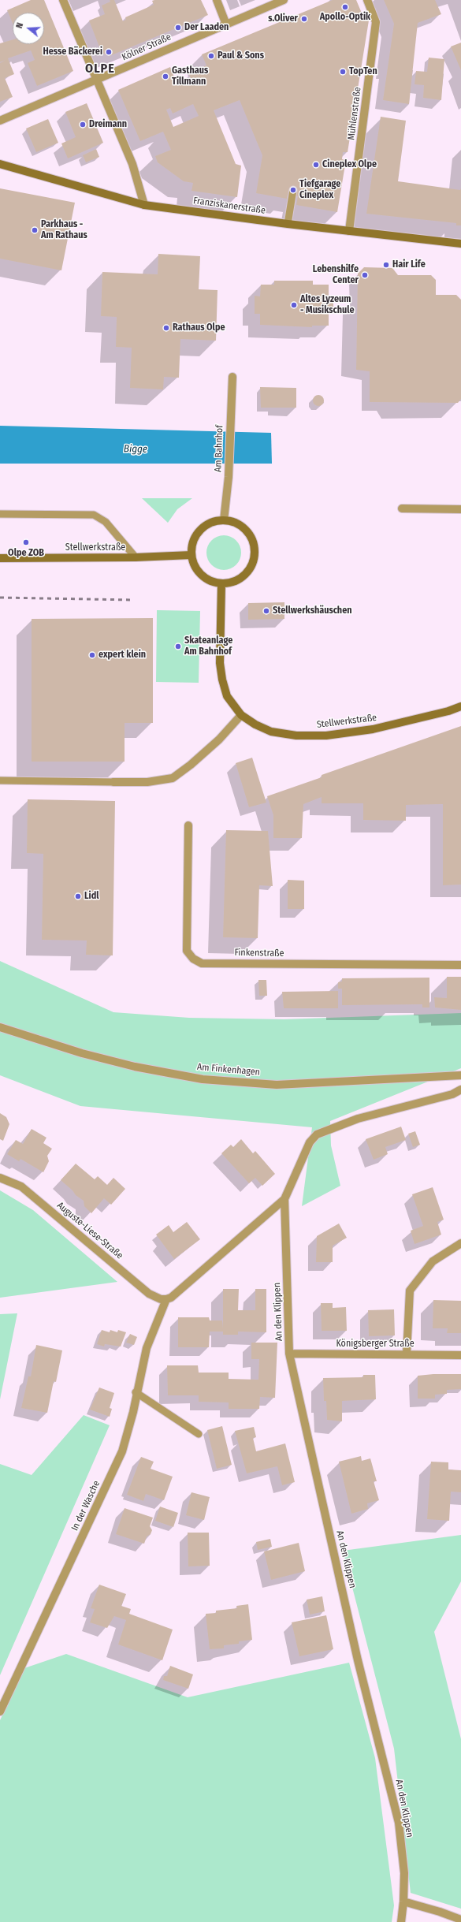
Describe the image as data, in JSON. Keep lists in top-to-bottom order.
{
  "streets": {
    "main road": ["Franziskanerstraße", "Stellwerkstraße"],
    "street": [
      "Kölner Straße",
      "Mühlenstraße",
      "Am Bahnhof",
      "Finkenstraße",
      "Am Finkenhagen",
      "Auguste-Liese-Straße",
      "An den Klippen",
      "Königsberger Straße",
      "In der Wasche"
    ]
  },
  "crossings": [
    ["Mühlenstraße", "Franziskanerstraße"],
    ["Am Bahnhof", "Stellwerkstraße"],
    ["Auguste-Liese-Straße", "An den Klippen"],
    ["Auguste-Liese-Straße", "In der Wasche"],
    ["An den Klippen", "Königsberger Straße"],
    ["An den Klippen", "In der Wasche"]
  ],
  "districts": ["OLPE"],
  "water": ["Bigge"],
  "places": [
    "Apollo-Optik",
    "s.Oliver",
    "Der Laaden",
    "Hesse Bäckerei",
    "Paul & Sons",
    "TopTen",
    "Gasthaus Tillmann",
    "Dreimann",
    "Cineplex Olpe",
    "Tiefgarage Cineplex",
    "Parkhaus - Am Rathaus",
    "Hair Life",
    "Lebenshilfe Center",
    "Altes Lyzeum - Musikschule",
    "Rathaus Olpe",
    "Olpe ZOB",
    "Stellwerkshäuschen",
    "Skateanlage Am Bahnhof",
    "expert klein",
    "Lidl"
  ],
  "north": "left"
}
